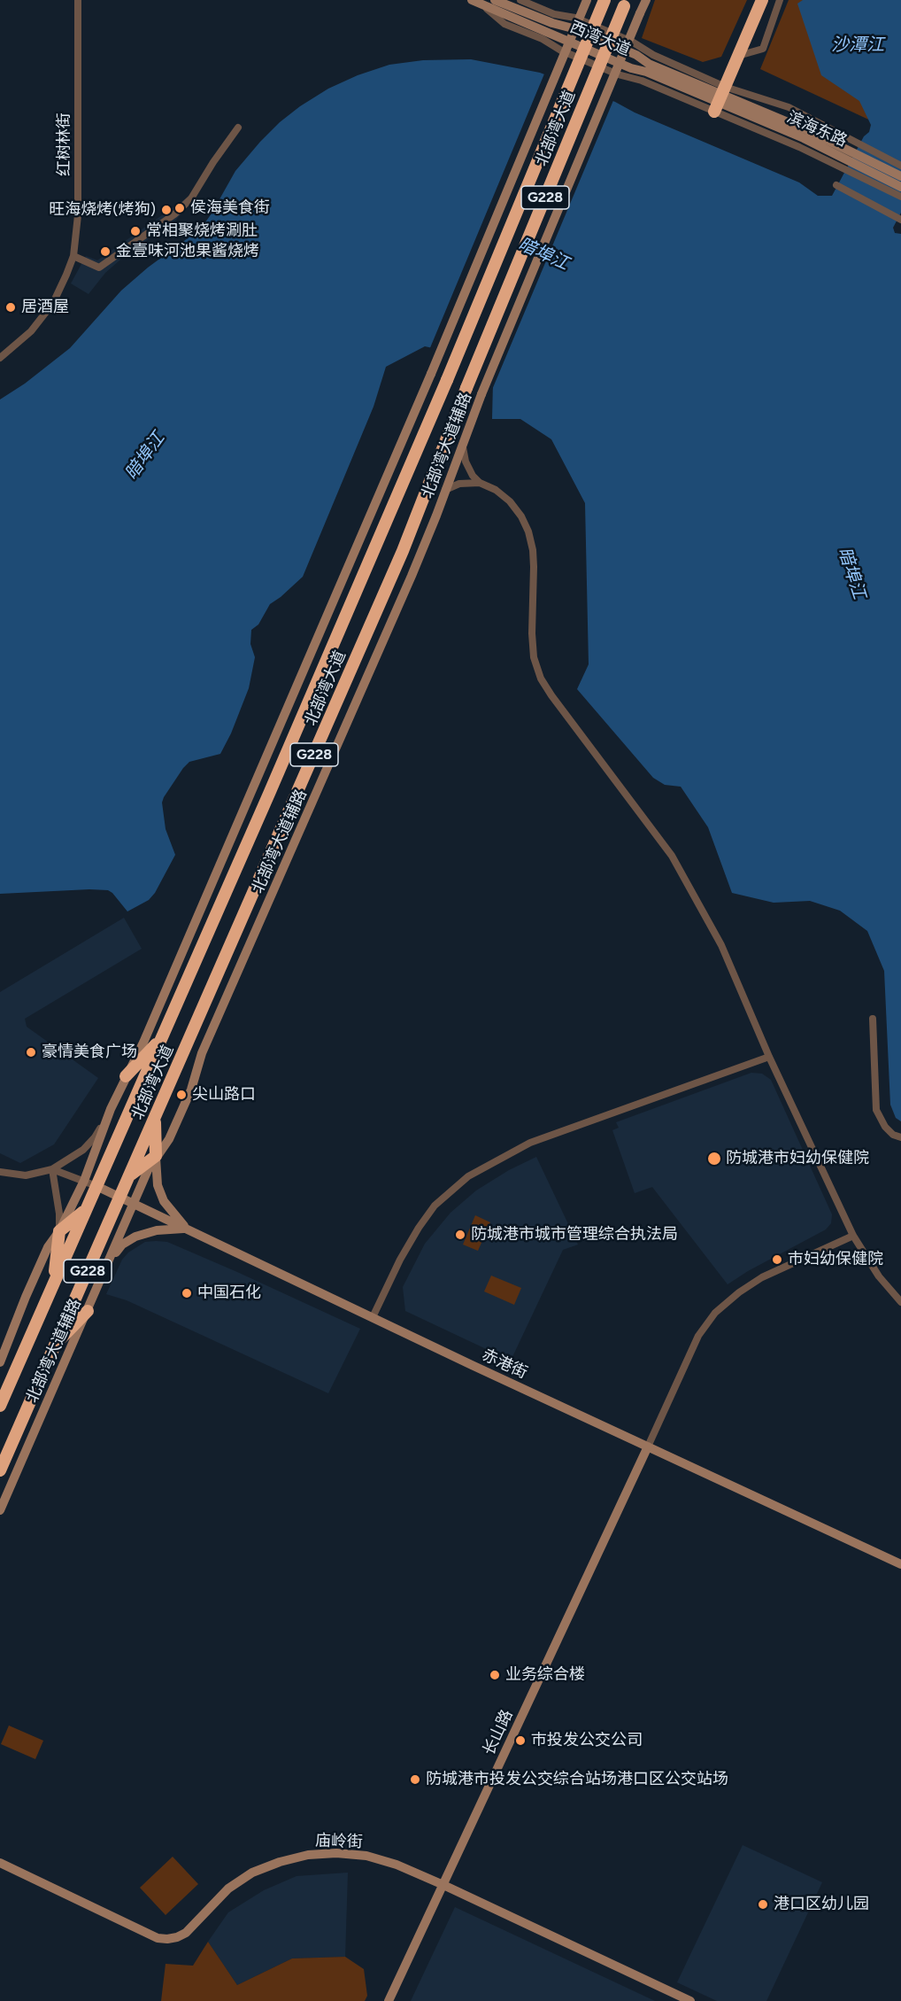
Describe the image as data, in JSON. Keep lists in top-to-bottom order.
{
  "streets": {
    "highway": ["北部湾大道", "G228"],
    "main road": [
      "西湾大道",
      "滨海东路",
      "北部湾大道辅路",
      "赤港街",
      "长山路",
      "庙岭街"
    ],
    "street": ["红树林街"]
  },
  "crossings": [
    ["西湾大道", "滨海东路"],
    ["北部湾大道", "赤港街"],
    ["北部湾大道辅路", "赤港街"],
    ["赤港街", "长山路"],
    ["长山路", "庙岭街"]
  ],
  "water": ["沙潭江", "暗埠江"],
  "places": [
    "侯海美食街",
    "旺海烧烤(烤狗)",
    "常相聚烧烤涮肚",
    "金壹味河池果酱烧烤",
    "居酒屋",
    "豪情美食广场",
    "尖山路口",
    "防城港市妇幼保健院",
    "防城港市城市管理综合执法局",
    "巿妇幼保健院",
    "中国石化",
    "业务综合楼",
    "巿投发公交公司",
    "防城港市投发公交综合站场港口区公交站场",
    "港口区幼儿园"
  ]
}
